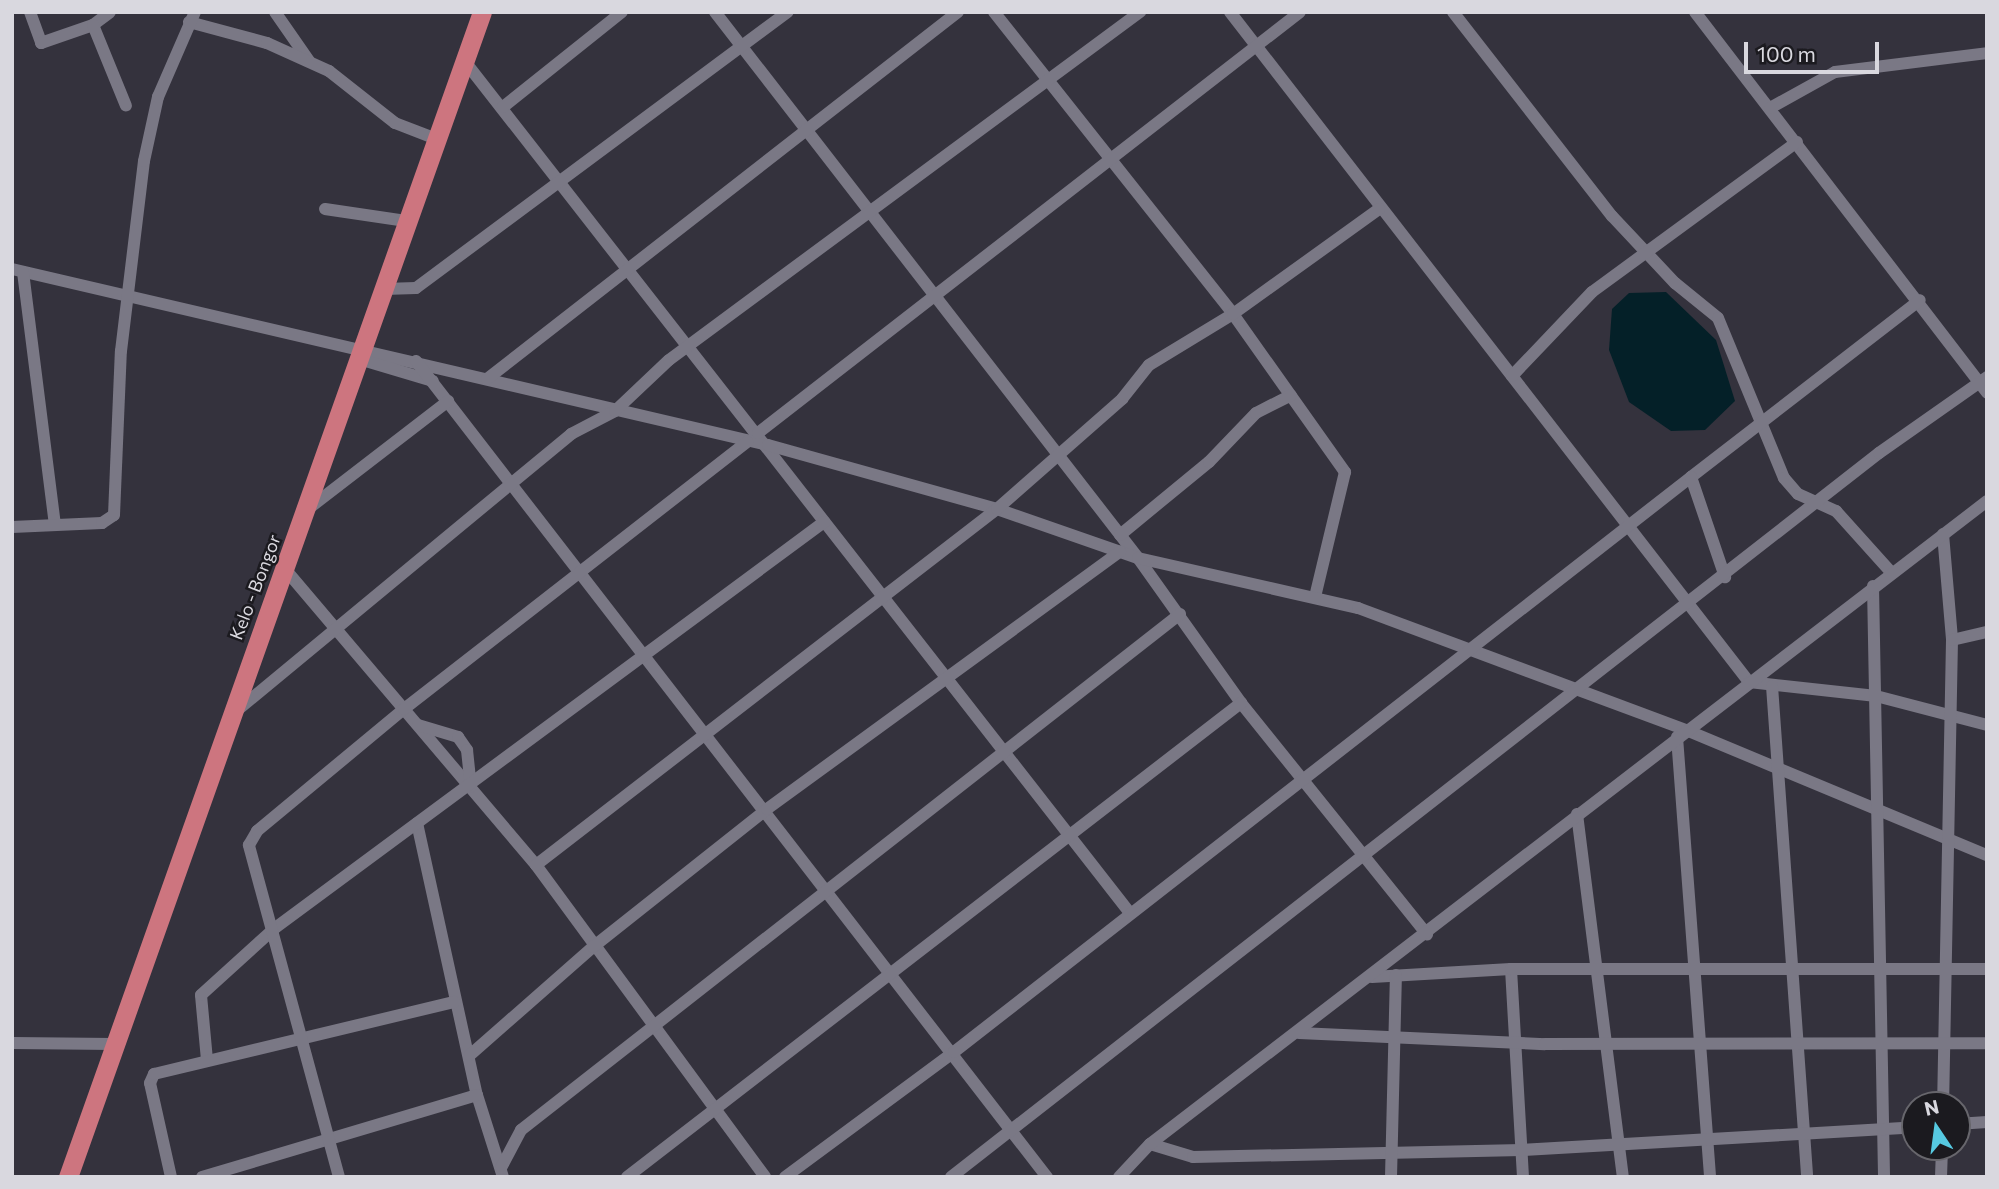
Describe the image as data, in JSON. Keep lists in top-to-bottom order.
{
  "streets": {
    "highway": ["Kelo - Bongor"]
  },
  "scale_bar": "100 m",
  "north": "top"
}
